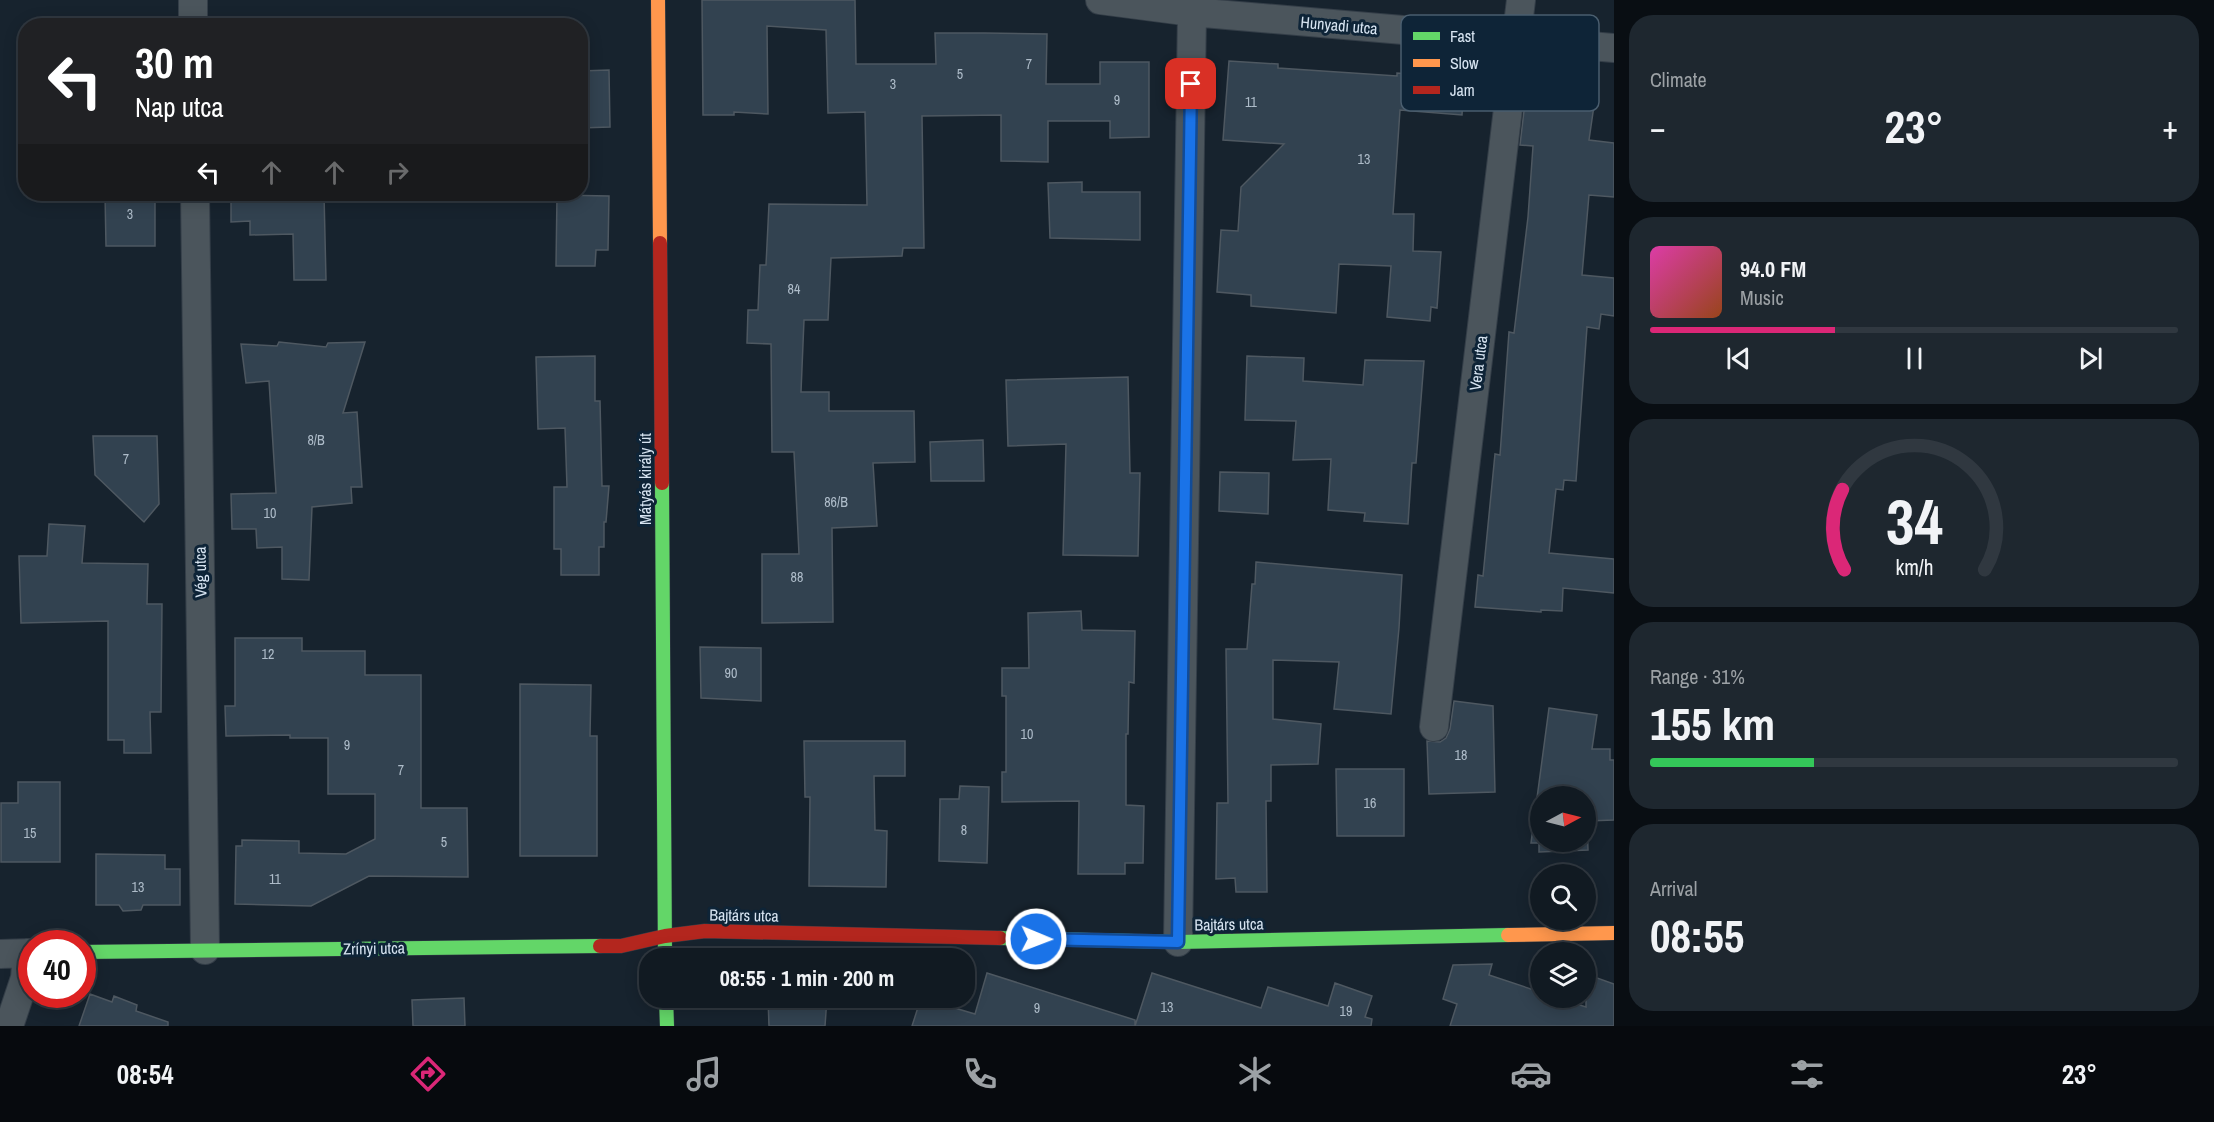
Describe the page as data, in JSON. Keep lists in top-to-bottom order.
{
  "streets": {
    "street": [
      "Hunyadi utca",
      "Vera utca",
      "Mátyás király út",
      "Vég utca",
      "Bajtárs utca",
      "Zrínyi utca"
    ]
  },
  "crossings": [
    ["Mátyás király út", "Bajtárs utca"],
    ["Mátyás király út", "Zrínyi utca"],
    ["Vég utca", "Zrínyi utca"],
    ["Bajtárs utca", "Zrínyi utca"]
  ],
  "house_numbers": [
    "7",
    "5",
    "3",
    "9",
    "11",
    "13",
    "3",
    "84",
    "8/B",
    "7",
    "86/B",
    "10",
    "88",
    "12",
    "90",
    "10",
    "9",
    "18",
    "7",
    "16",
    "8",
    "15",
    "5",
    "11",
    "13",
    "13",
    "9",
    "19"
  ],
  "legend": ["Fast", "Slow", "Jam"],
  "north": "right",
  "page": {
    "tile": [
      "Climate",
      ["Range · 31%", "155 km"],
      ["Arrival", "08:55"]
    ],
    "turn": ["30 m", "Nap utca"],
    "heat": ["−", "23°", "+"],
    "song": ["94.0 FM", "Music"],
    "limit": "40",
    "trip": "08:55 · 1 min · 200 m",
    "tabs": ["08:54", "23°"],
    "gauge": ["34", "km/h"]
  }
}
